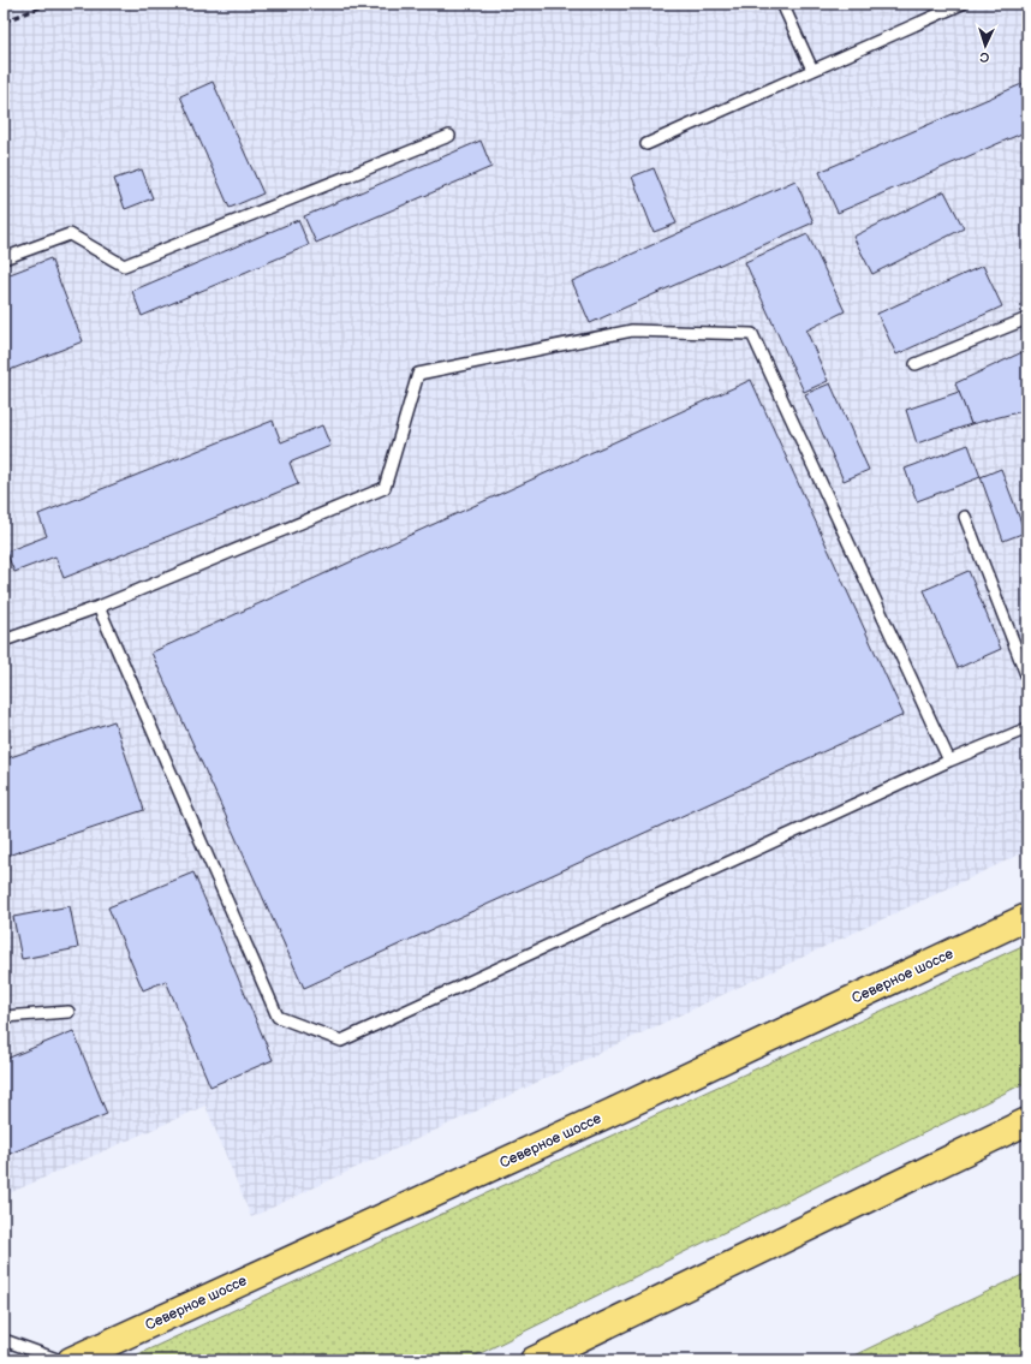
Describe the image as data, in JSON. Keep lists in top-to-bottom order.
{
  "streets": {
    "main road": ["Северное шоссе"]
  },
  "north": "bottom"
}
